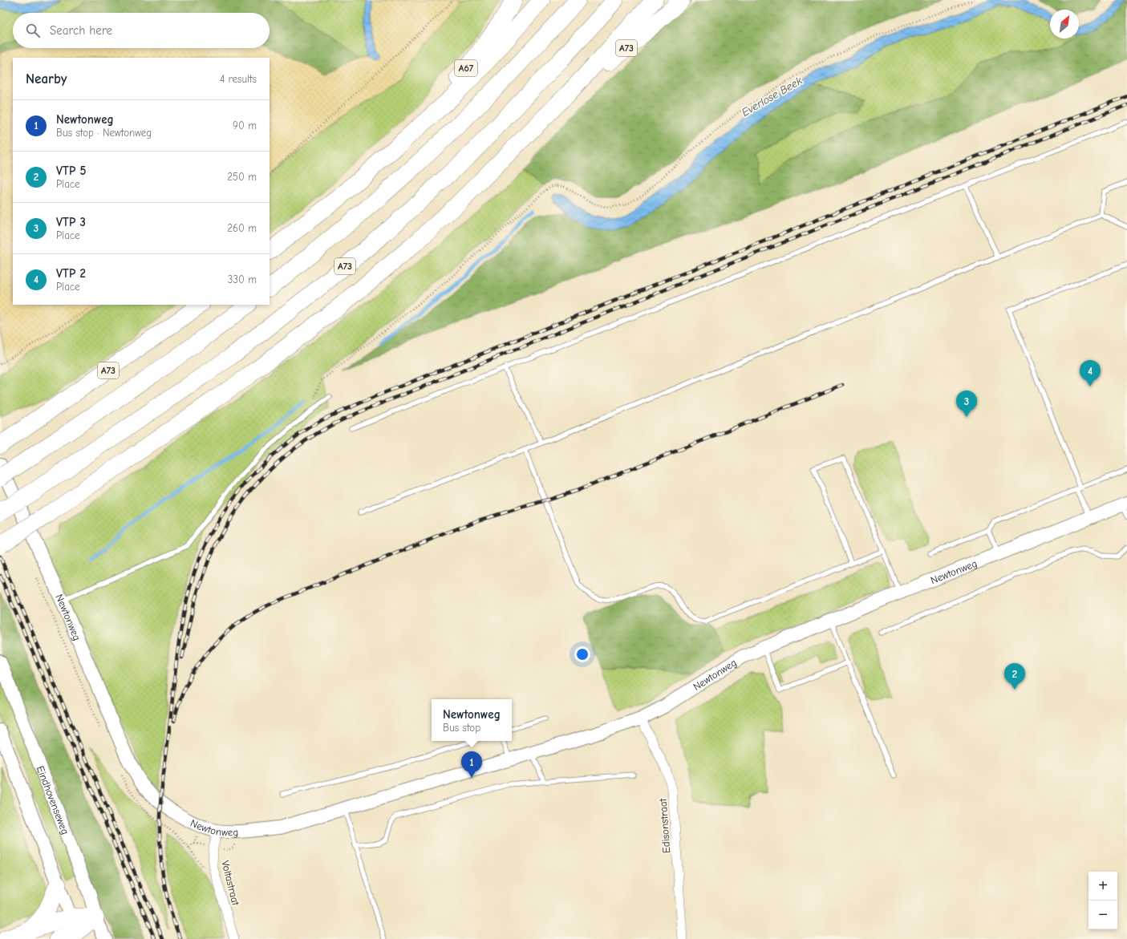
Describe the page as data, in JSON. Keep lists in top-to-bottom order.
{
  "streets": {
    "highway": ["A73", "A67"],
    "street": [
      "Newtonweg",
      "Eindhovenseweg",
      "Edisonstraat",
      "Voltastraat"
    ]
  },
  "crossings": [
    ["Newtonweg", "Edisonstraat"],
    ["Newtonweg", "Voltastraat"]
  ],
  "water": ["Everlose Beek"],
  "north": "top right",
  "page": {
    "search": "Search here",
    "heading": ["Nearby", "4 results"],
    "list": [
      {
        "mark": "1",
        "name": "Newtonweg",
        "note": "Bus stop · Newtonweg",
        "value": "90 m"
      },
      {
        "mark": "2",
        "name": "VTP 5",
        "note": "Place",
        "value": "250 m"
      },
      {
        "mark": "3",
        "name": "VTP 3",
        "note": "Place",
        "value": "260 m"
      },
      {
        "mark": "4",
        "name": "VTP 2",
        "note": "Place",
        "value": "330 m"
      }
    ],
    "pins": [
      "4",
      "3",
      "2",
      "1"
    ],
    "popup": ["Newtonweg", "Bus stop"],
    "map_buttons": ["+", "−"]
  }
}
